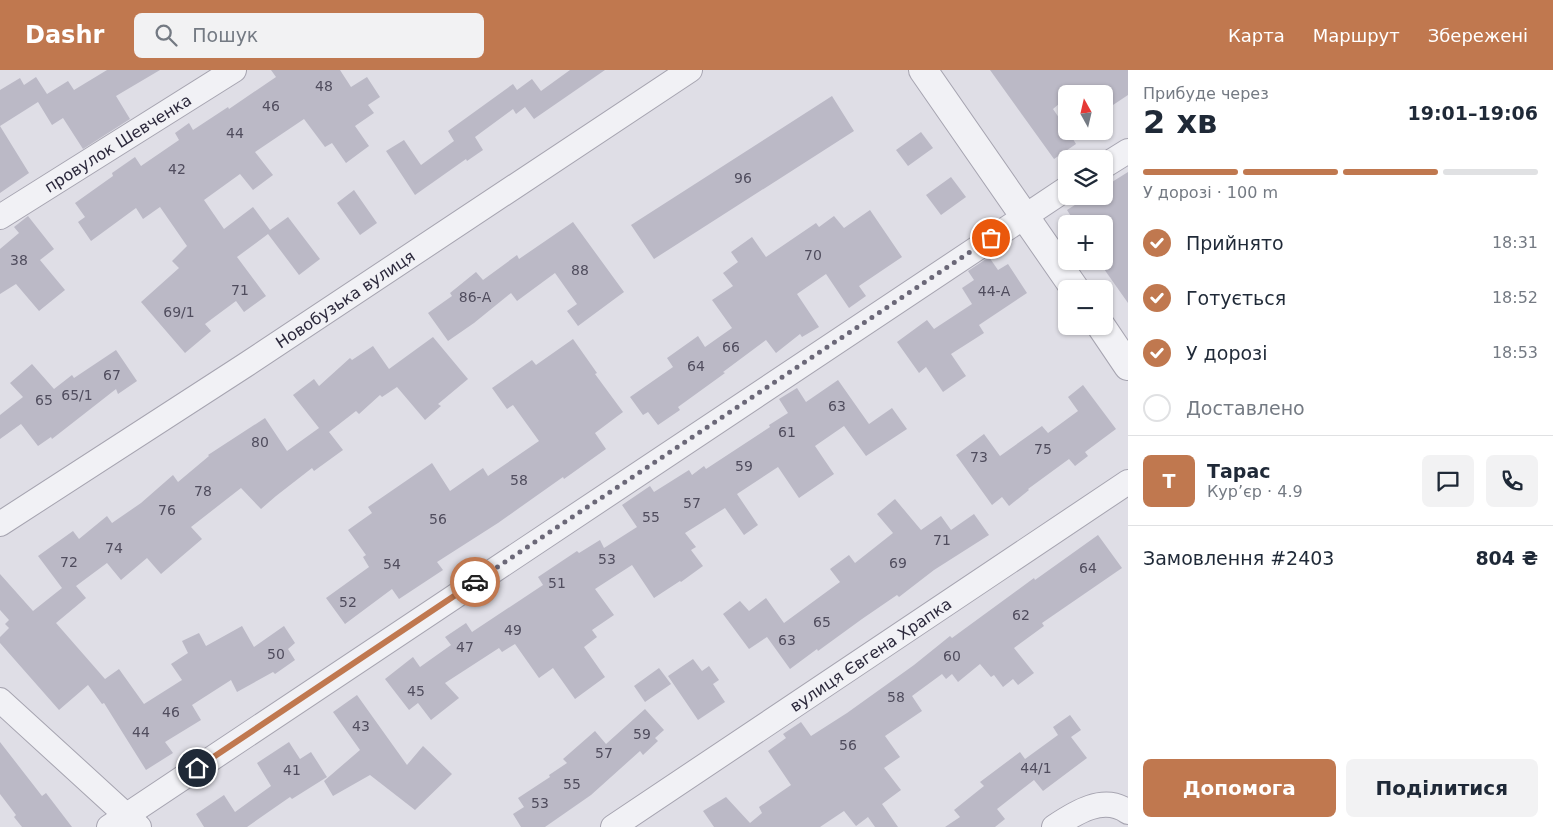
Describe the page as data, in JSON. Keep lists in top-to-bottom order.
{
  "streets": {
    "street": ["провулок Шевченка", "Новобузька вулиця", "вулиця Євгена Храпка"]
  },
  "house_numbers": [
    "48",
    "46",
    "44",
    "42",
    "96",
    "70",
    "38",
    "88",
    "71",
    "44-А",
    "86-А",
    "69/1",
    "66",
    "64",
    "67",
    "65/1",
    "65",
    "63",
    "61",
    "80",
    "75",
    "73",
    "59",
    "58",
    "78",
    "57",
    "76",
    "55",
    "56",
    "71",
    "74",
    "53",
    "72",
    "69",
    "54",
    "64",
    "51",
    "52",
    "62",
    "65",
    "49",
    "63",
    "47",
    "50",
    "60",
    "45",
    "58",
    "46",
    "43",
    "44",
    "59",
    "56",
    "57",
    "44/1",
    "41",
    "55",
    "53"
  ],
  "north": "top",
  "page": {
    "header": "Dashr",
    "search": "Пошук",
    "nav": ["Карта", "Маршрут", "Збережені"],
    "heading": ["2 хв", "Прибуде через", "19:01–19:06"],
    "panel": [
      "Тарас",
      "Кур’єр · 4.9",
      "Замовлення #2403",
      "804 ₴"
    ],
    "map_buttons": ["+", "−"],
    "bar": "У дорозі · 100 m",
    "list": [
      ["Прийнято", "18:31"],
      ["Готується", "18:52"],
      ["У дорозі", "18:53"],
      "Доставлено"
    ],
    "round": "Т",
    "buttons": ["Допомога", "Поділитися"]
  }
}
